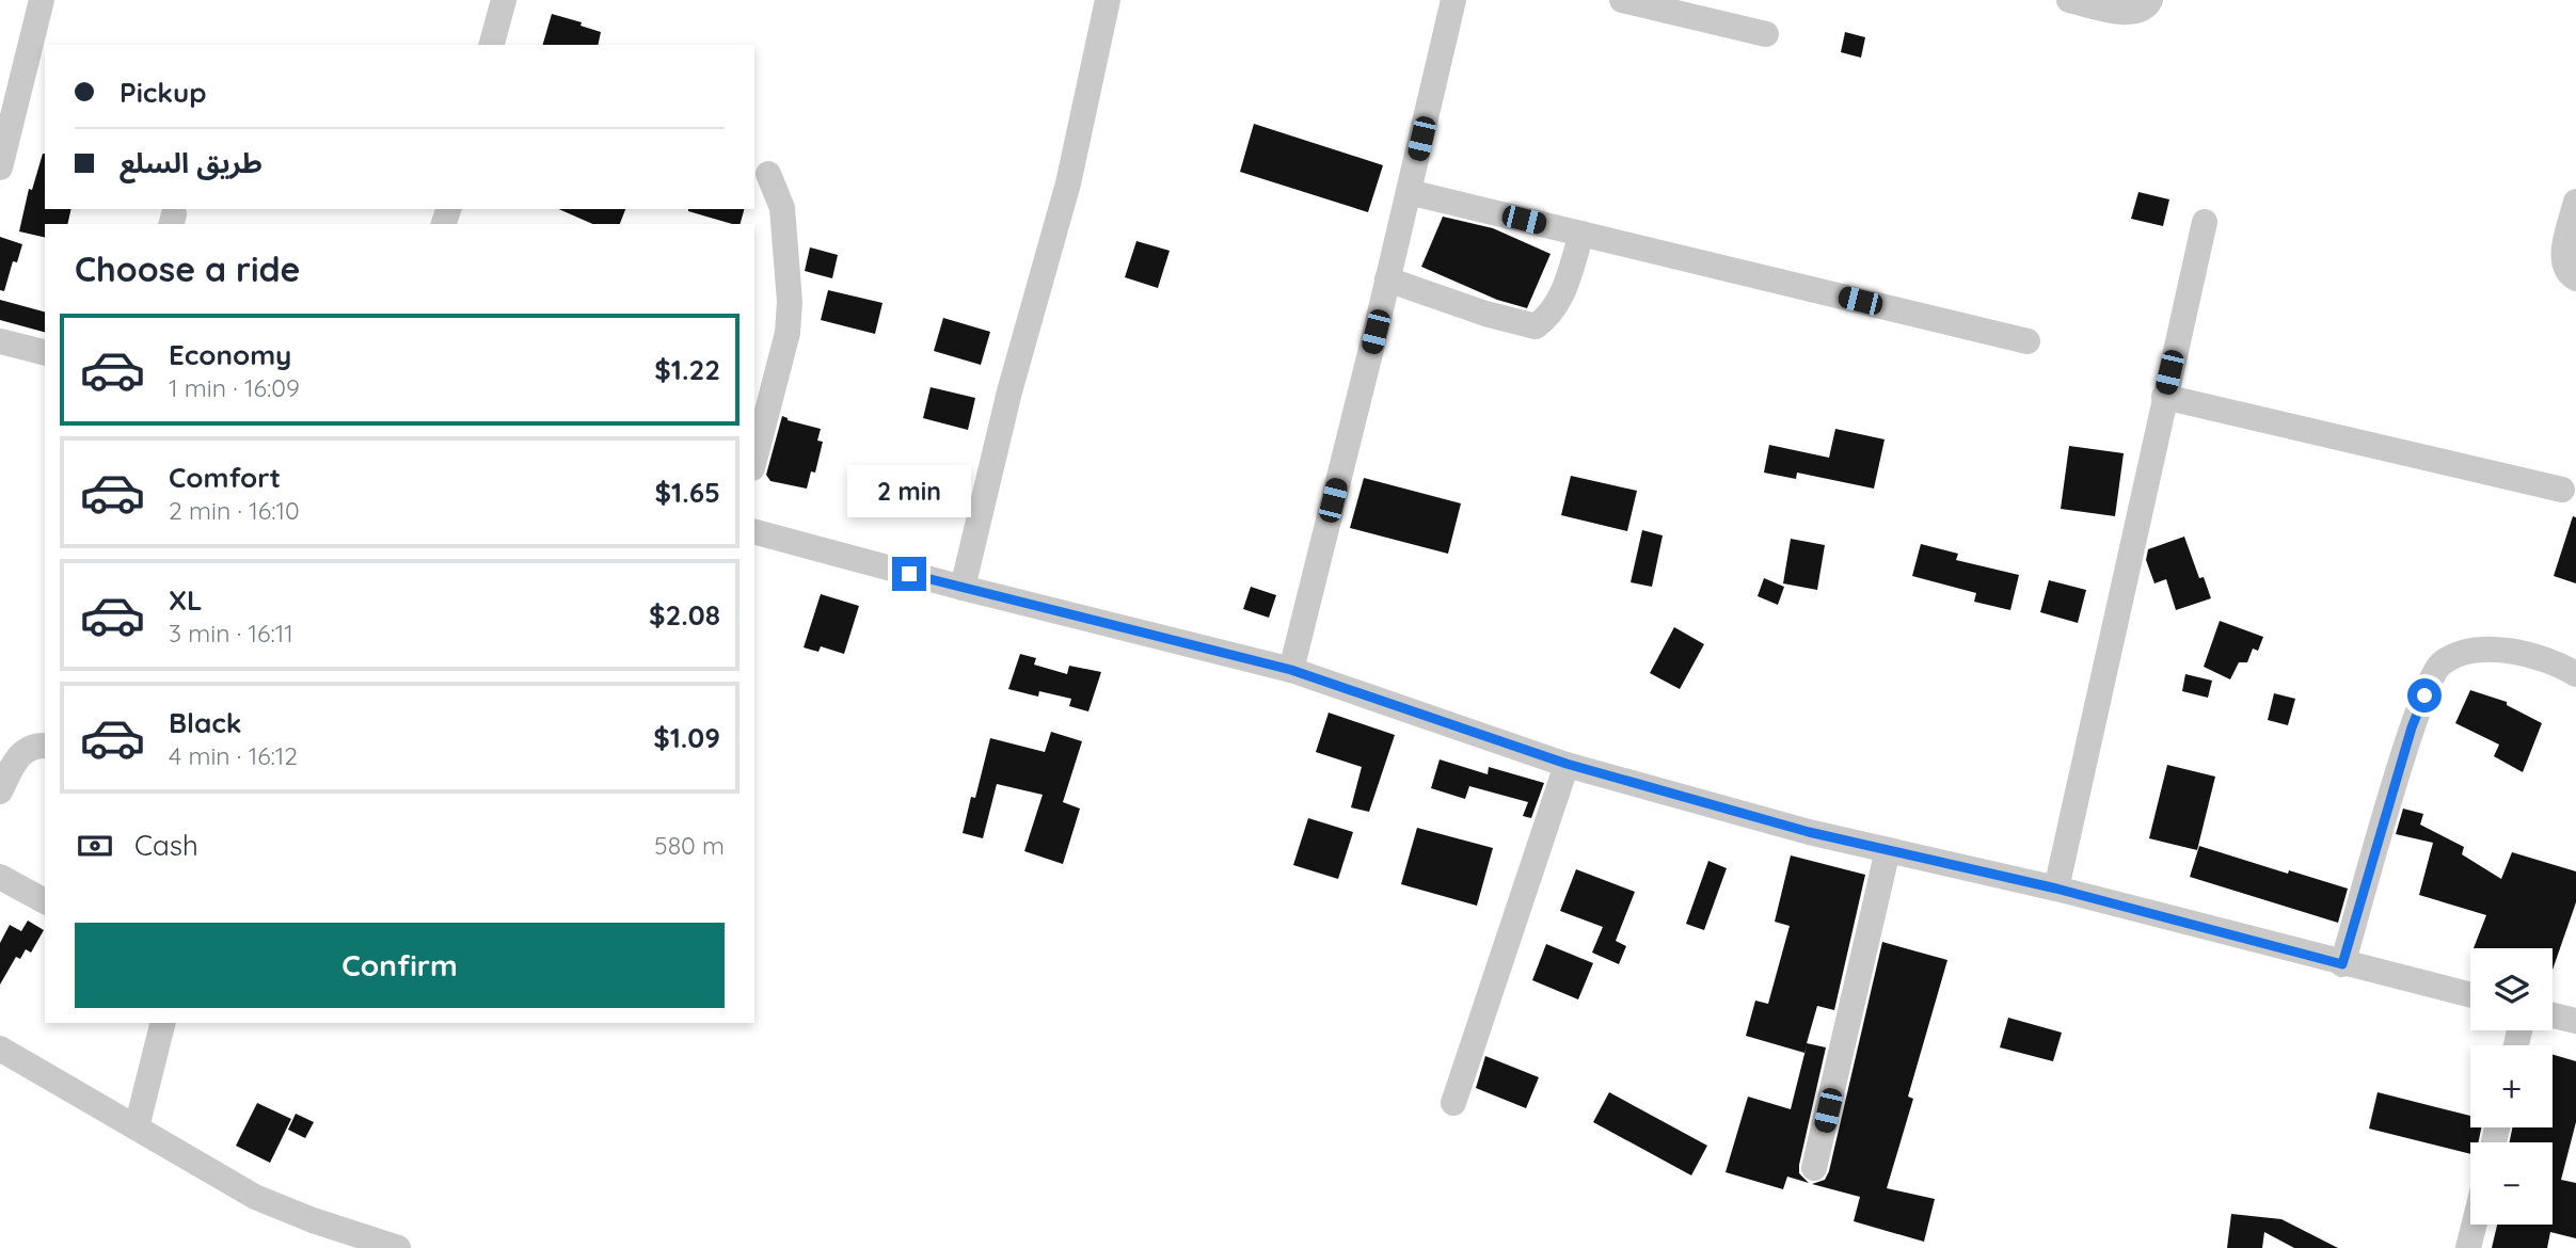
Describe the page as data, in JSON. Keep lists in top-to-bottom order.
{
  "page": {
    "banner": ["Pickup", "طريق السلع"],
    "heading": "Choose a ride",
    "list": [
      {
        "name": "Economy",
        "note": "1 min · 16:09",
        "value": "$1.22"
      },
      {
        "name": "Comfort",
        "note": "2 min · 16:10",
        "value": "$1.65"
      },
      {
        "name": "XL",
        "note": "3 min · 16:11",
        "value": "$2.08"
      },
      {
        "name": "Black",
        "note": "4 min · 16:12",
        "value": "$1.09"
      }
    ],
    "bubble": "2 min",
    "pay": ["Cash", "580 m"],
    "buttons": "Confirm",
    "map_buttons": ["+", "−"]
  }
}
